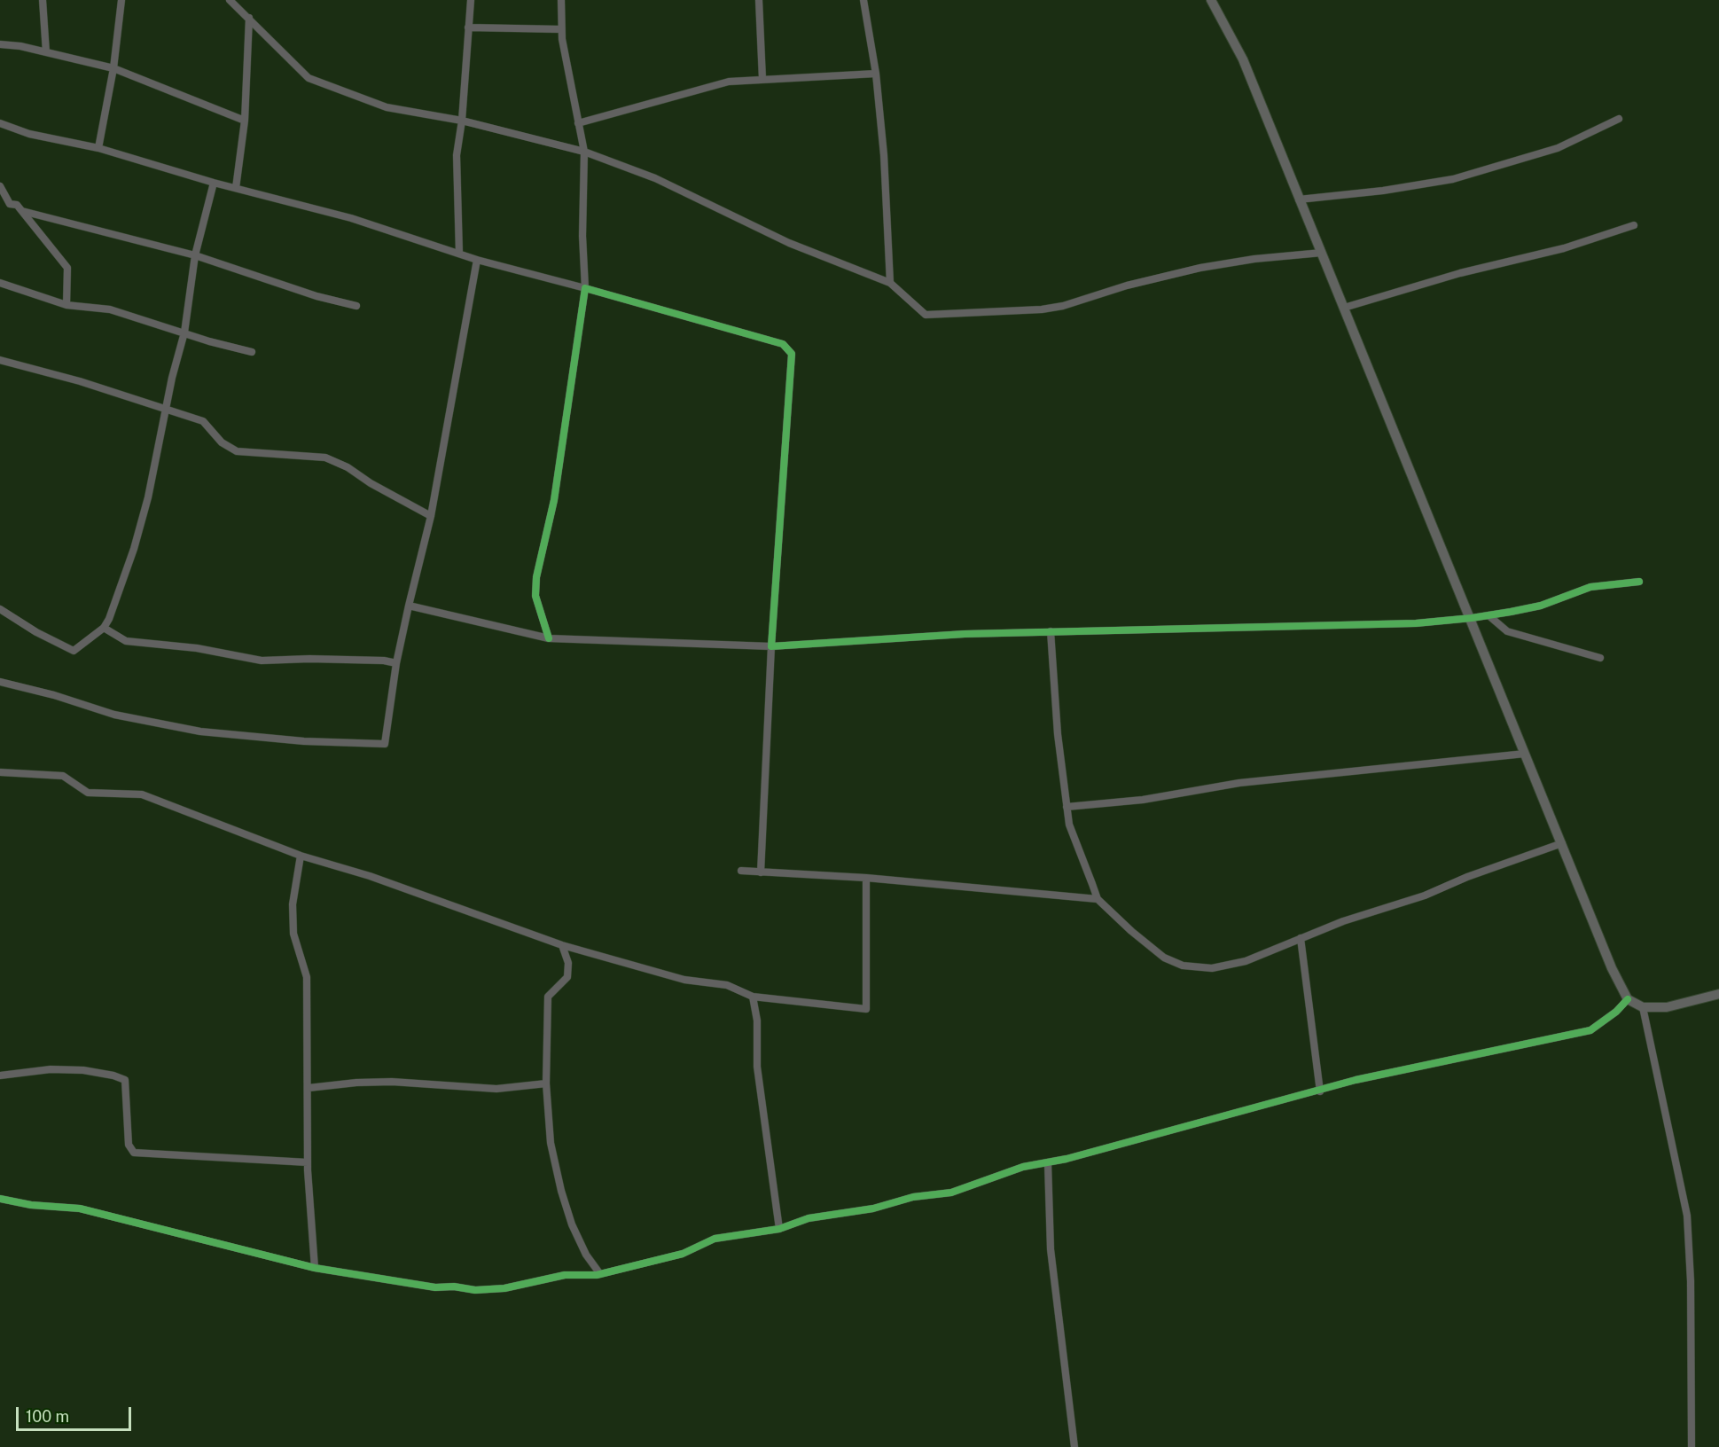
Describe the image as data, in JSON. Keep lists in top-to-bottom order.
{
  "scale_bar": "100 m"
}
